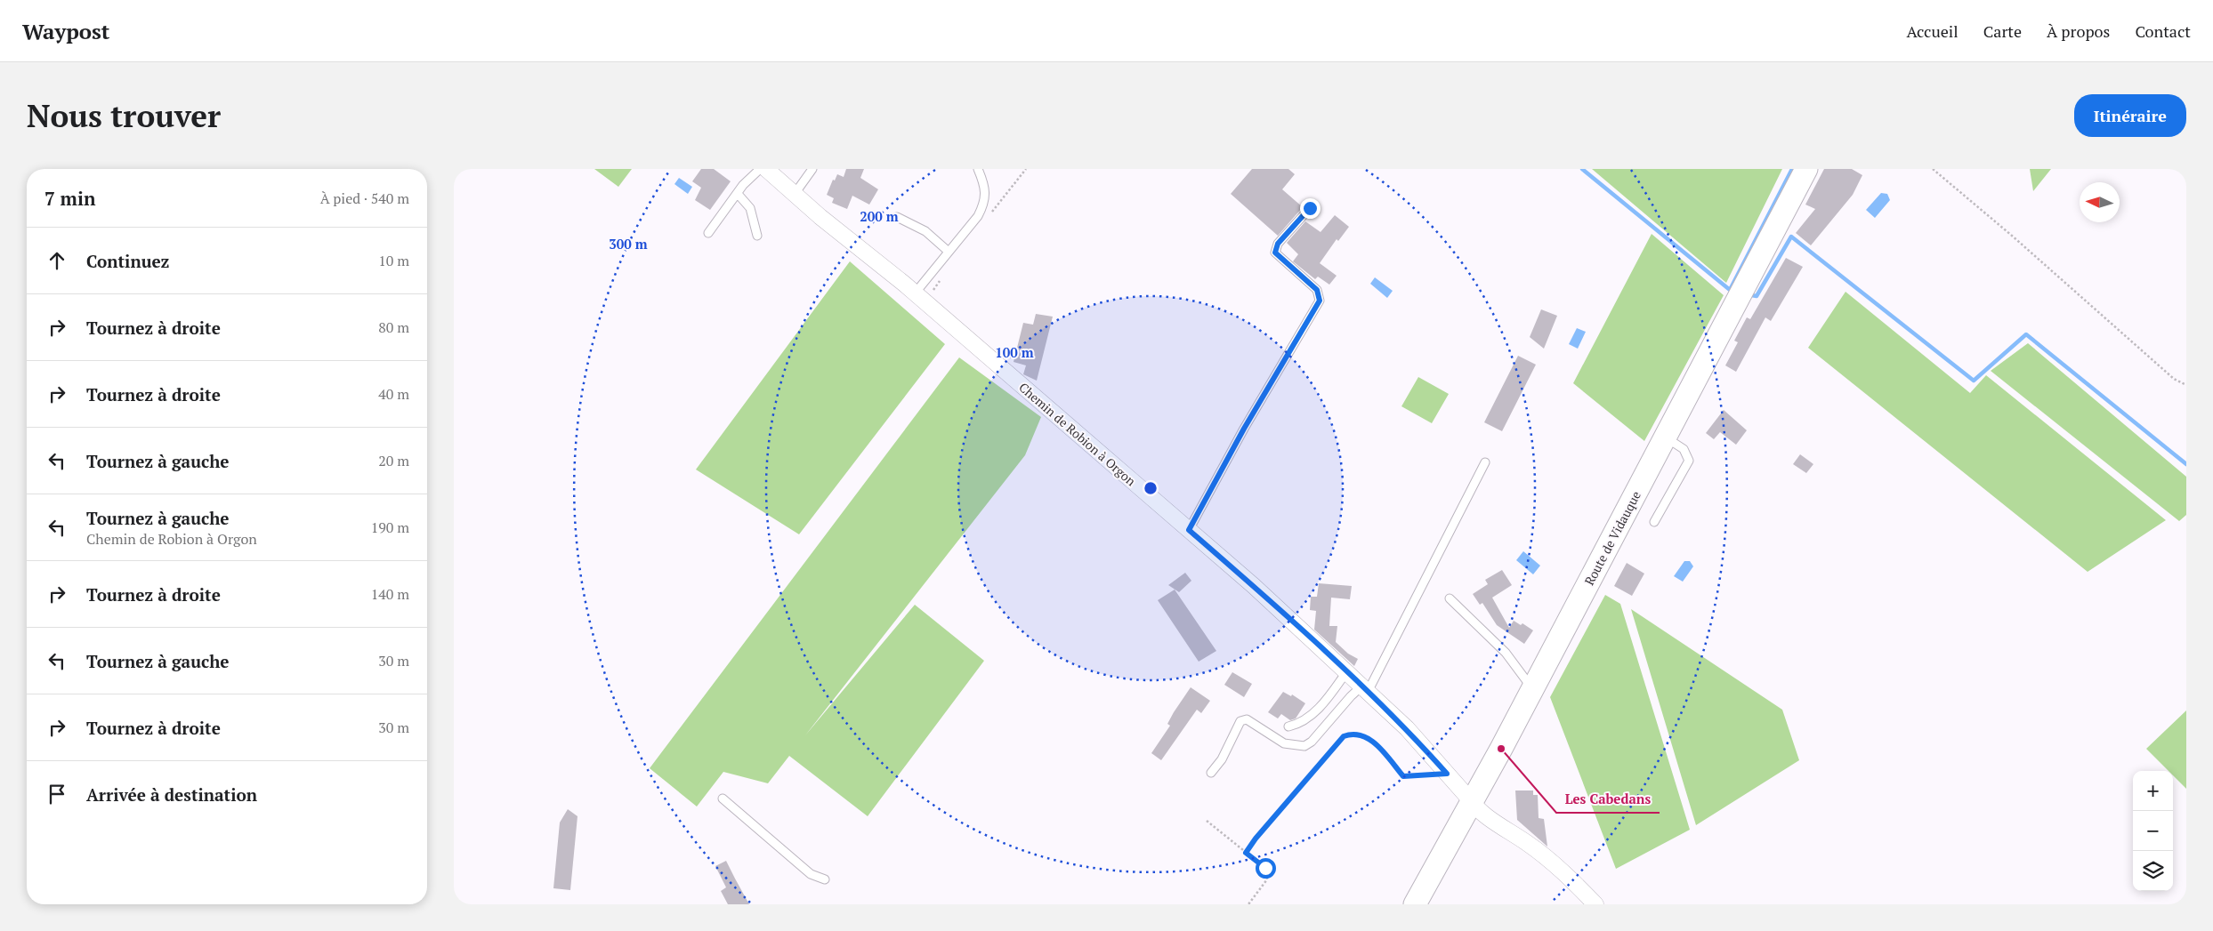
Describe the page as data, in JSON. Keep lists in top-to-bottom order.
{
  "streets": {
    "street": ["Chemin de Robion à Orgon", "Route de Vidauque"]
  },
  "crossings": [
    ["Chemin de Robion à Orgon", "Route de Vidauque"]
  ],
  "places": ["Les Cabedans"],
  "north": "left",
  "page": {
    "header": "Waypost",
    "nav": [
      "Accueil",
      "Carte",
      "À propos",
      "Contact"
    ],
    "buttons": "Itinéraire",
    "title": "Nous trouver",
    "heading": ["7 min", "À pied · 540 m"],
    "list": [
      ["Continuez", "10 m"],
      ["Tournez à droite", "80 m"],
      ["Tournez à droite", "40 m"],
      ["Tournez à gauche", "20 m"],
      ["Tournez à gauche", "Chemin de Robion à Orgon", "190 m"],
      ["Tournez à droite", "140 m"],
      ["Tournez à gauche", "30 m"],
      ["Tournez à droite", "30 m"],
      "Arrivée à destination"
    ],
    "map_buttons": ["+", "−"]
  },
  "rings": ["200 m", "300 m", "100 m"]
}
